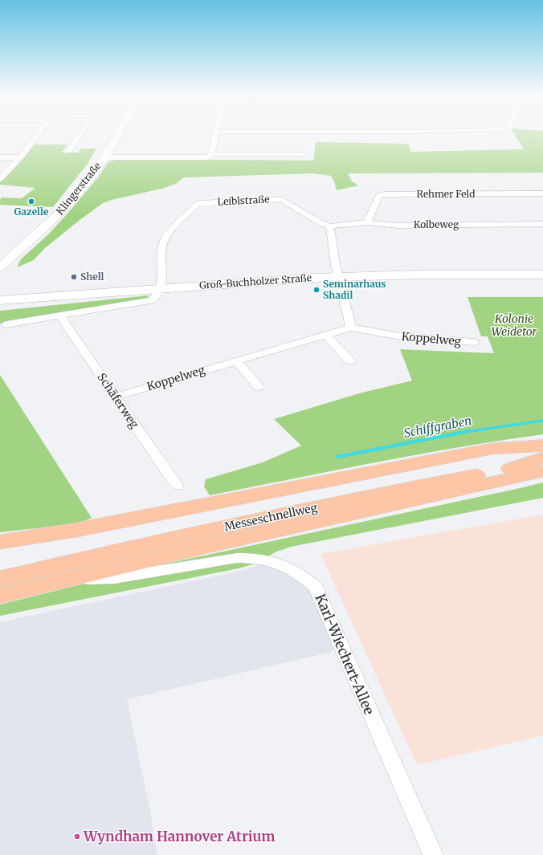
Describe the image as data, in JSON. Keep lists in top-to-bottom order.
{
  "streets": {
    "highway": ["Messeschnellweg"],
    "street": [
      "Klingerstraße",
      "Rehmer Feld",
      "Leiblstraße",
      "Kolbeweg",
      "Groß-Buchholzer Straße",
      "Koppelweg",
      "Schäferweg",
      "Karl-Wiechert-Allee"
    ]
  },
  "crossings": [
    ["Rehmer Feld", "Kolbeweg"],
    ["Leiblstraße", "Kolbeweg"],
    ["Leiblstraße", "Groß-Buchholzer Straße"],
    ["Koppelweg", "Schäferweg"]
  ],
  "water": ["Schiffgraben"],
  "parks": ["Kolonie Weidetor"],
  "places": [
    "Gazelle",
    "Shell",
    "Seminarhaus Shadil",
    "Wyndham Hannover Atrium"
  ]
}
